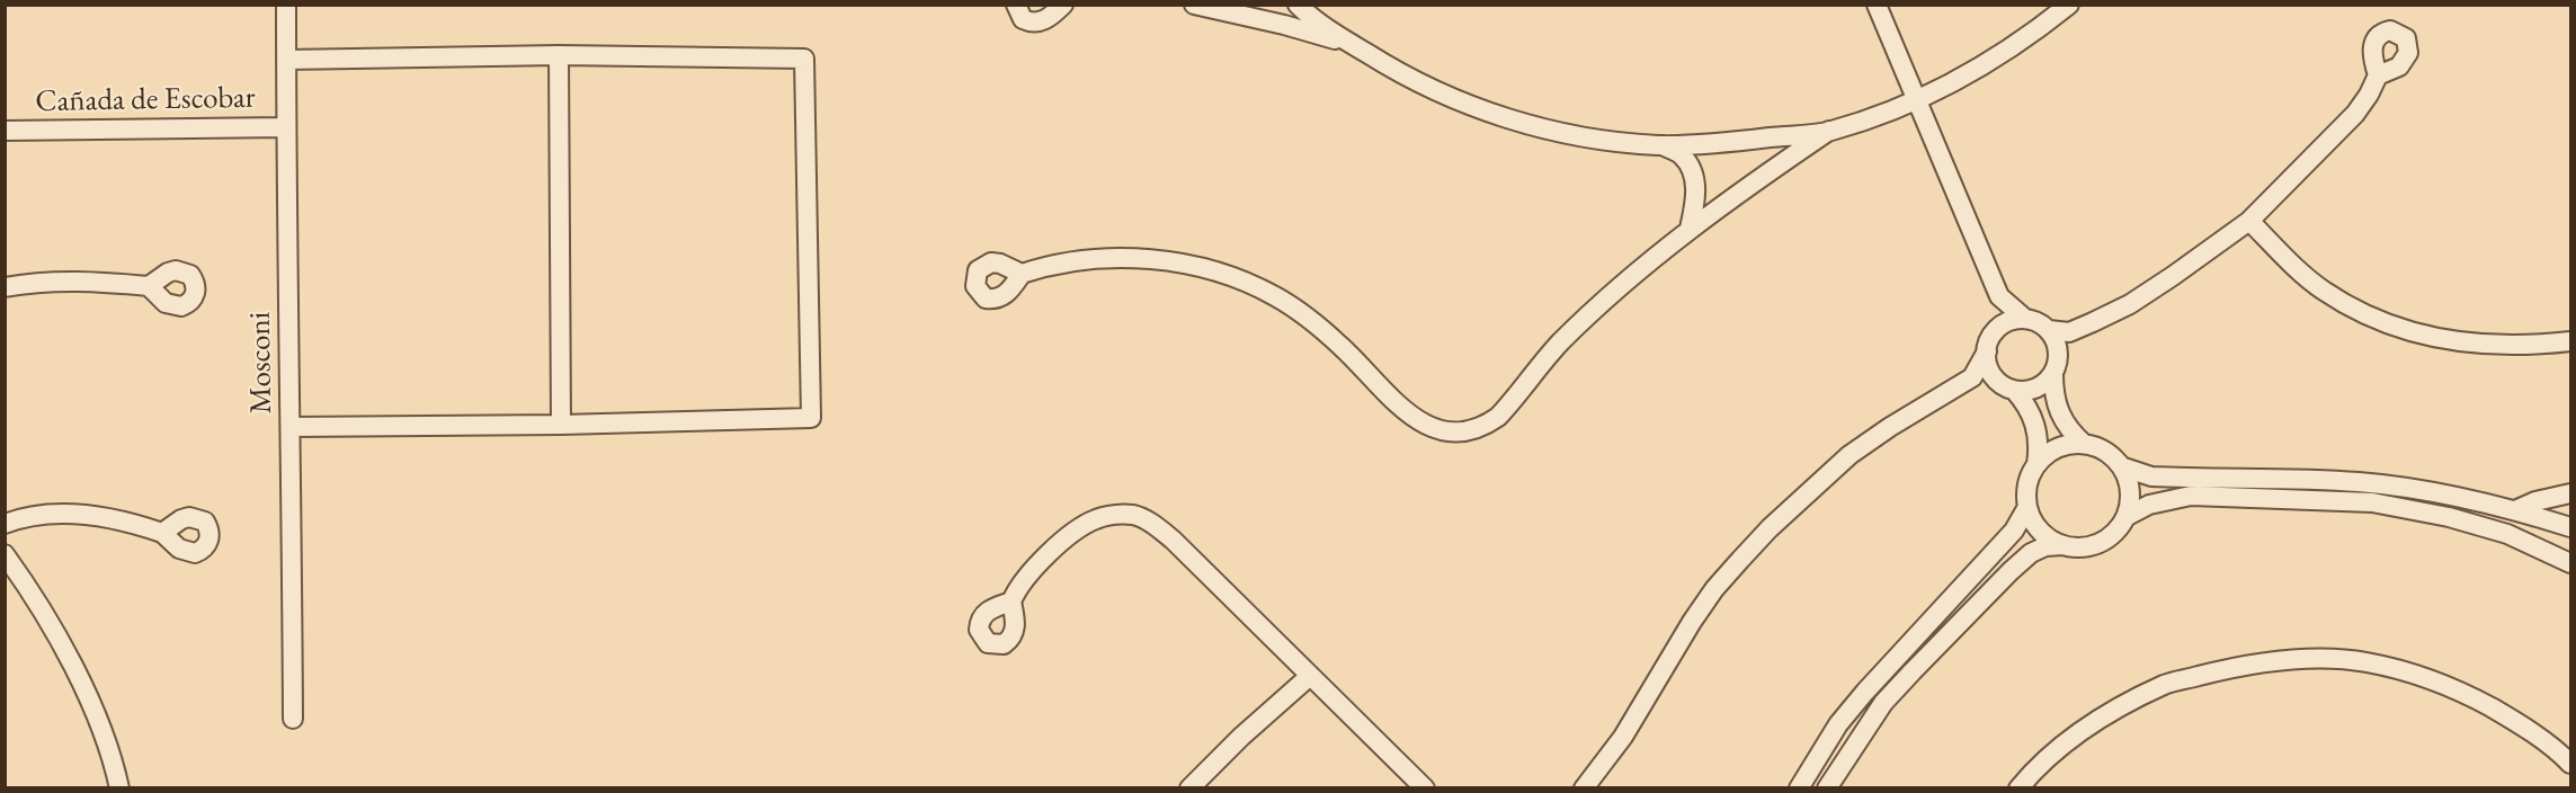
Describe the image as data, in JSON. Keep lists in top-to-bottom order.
{
  "streets": {
    "street": ["Cañada de Escobar", "Mosconi"]
  },
  "crossings": [
    ["Cañada de Escobar", "Mosconi"]
  ]
}
